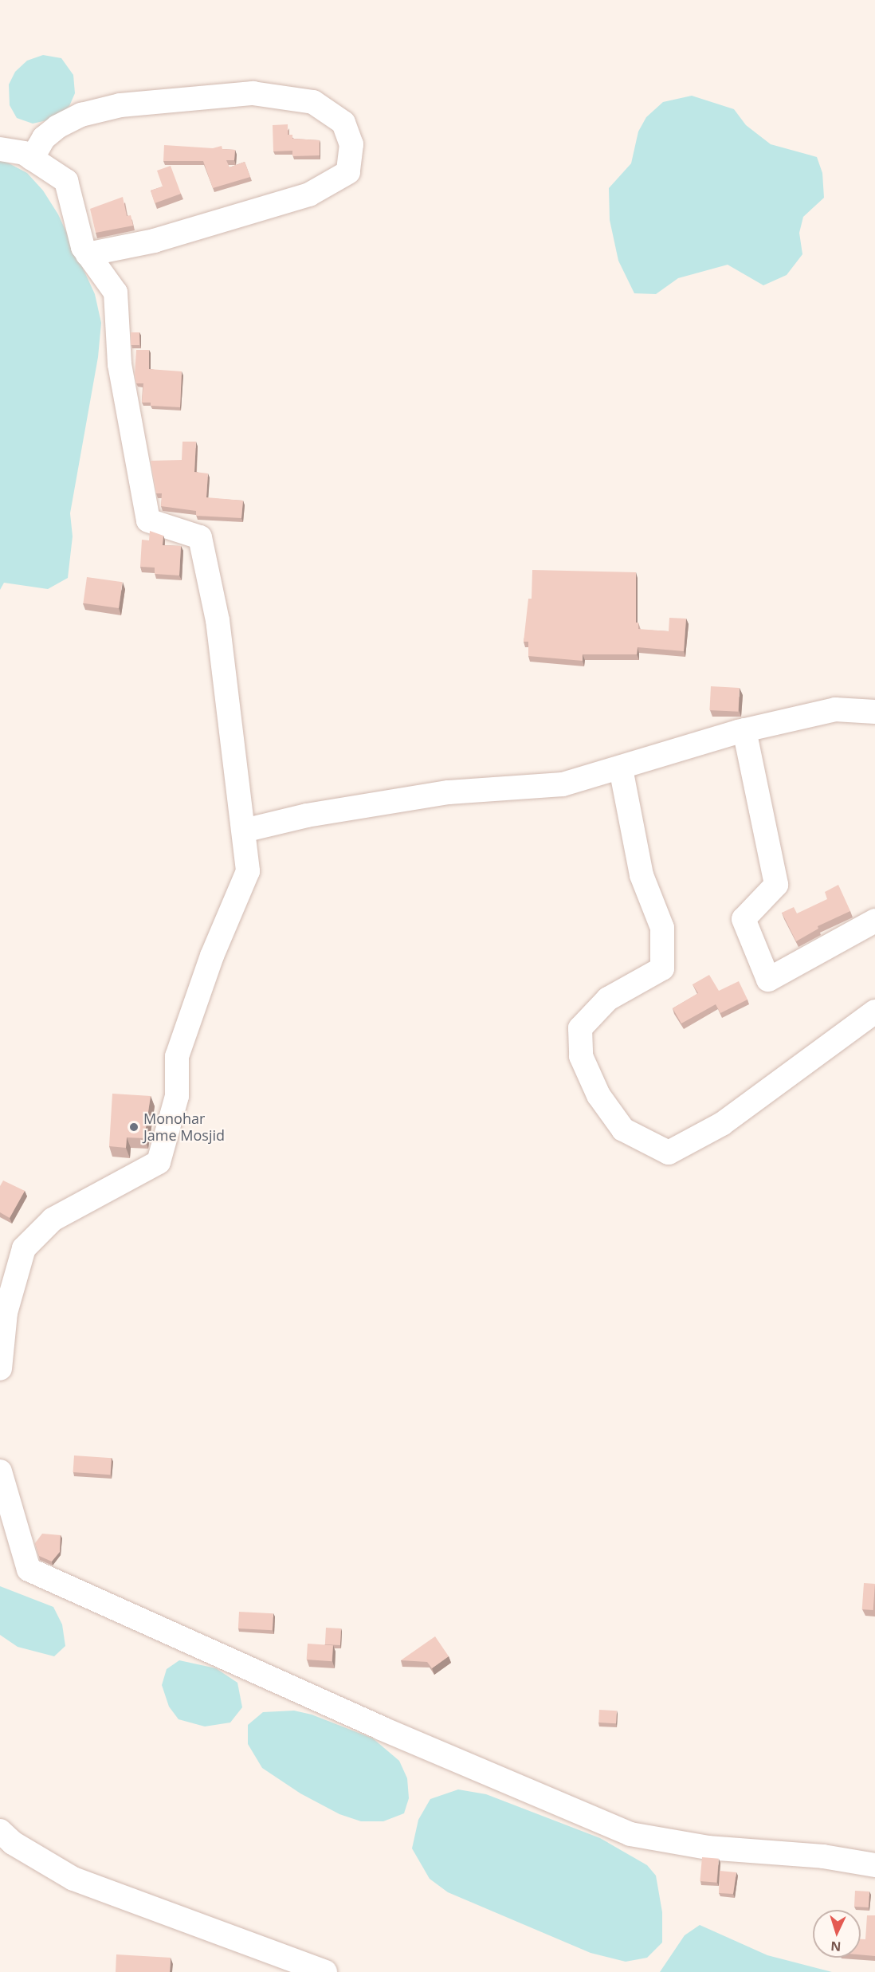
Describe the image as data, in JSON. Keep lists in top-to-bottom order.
{
  "places": ["Monohar Jame Mosjid"],
  "north": "bottom"
}
